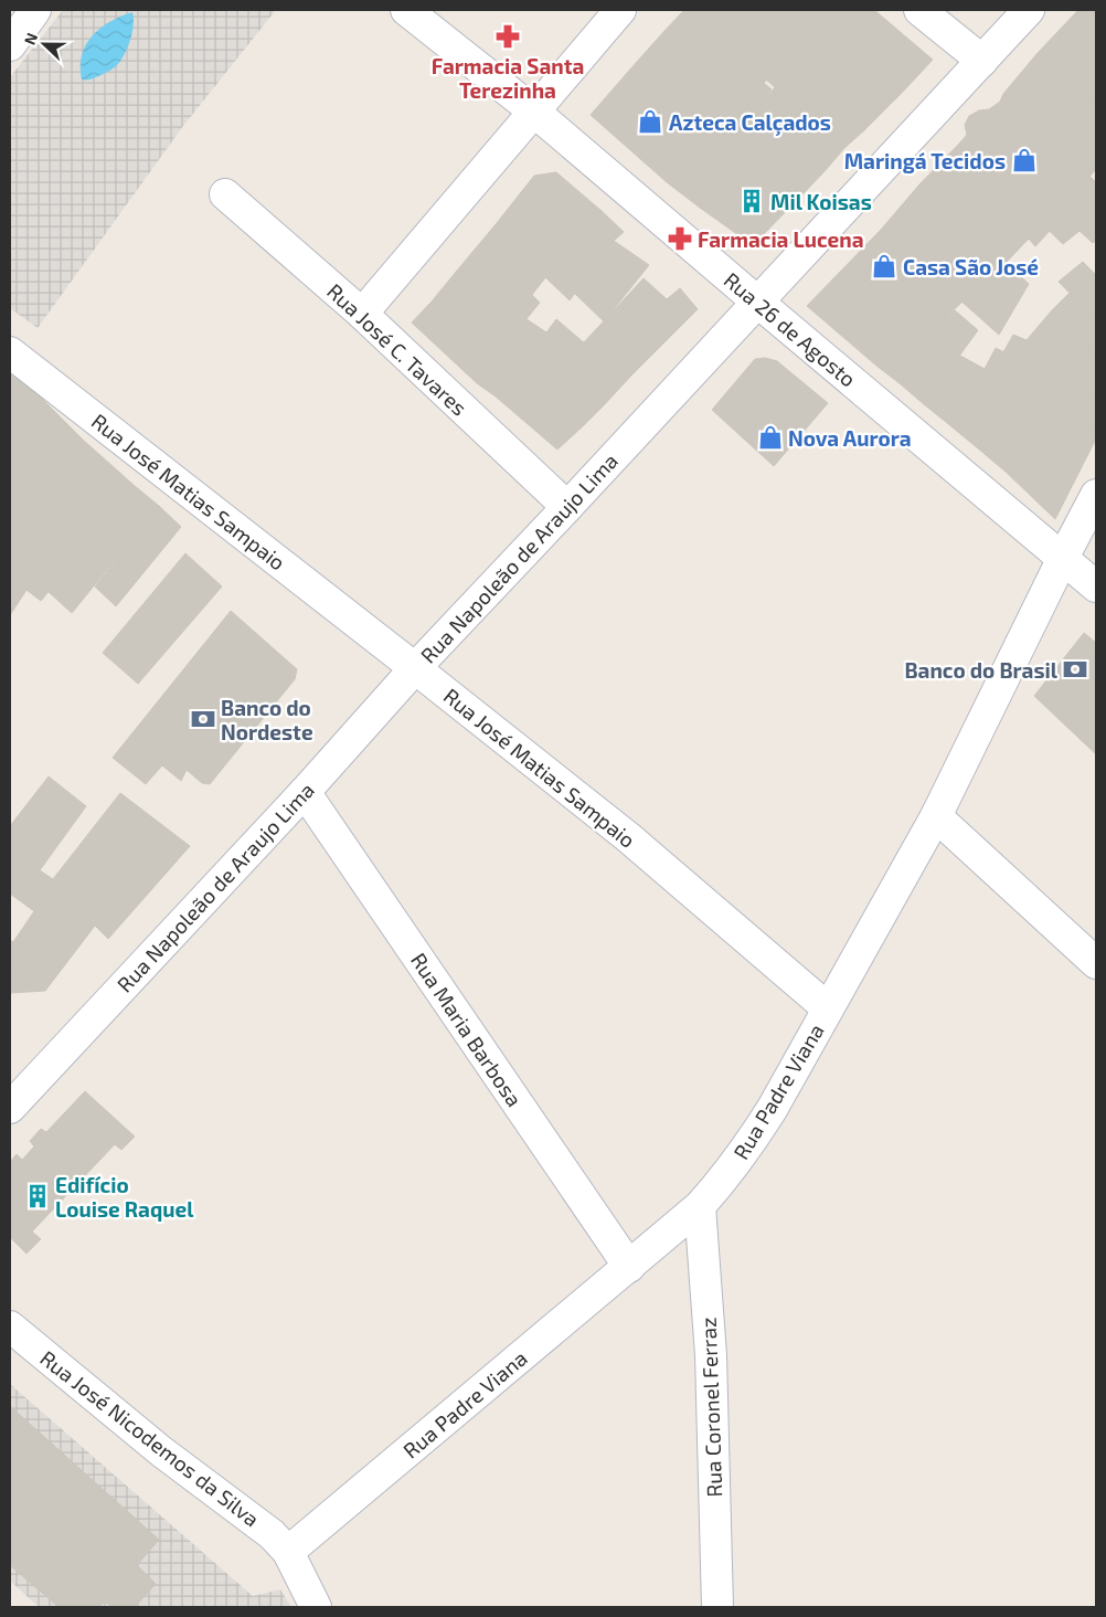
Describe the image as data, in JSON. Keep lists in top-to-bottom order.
{
  "streets": {
    "street": [
      "Rua 26 de Agosto",
      "Rua José C. Tavares",
      "Rua José Matias Sampaio",
      "Rua Napoleão de Araujo Lima",
      "Rua Maria Barbosa",
      "Rua Padre Viana",
      "Rua Coronel Ferraz",
      "Rua José Nicodemos da Silva"
    ]
  },
  "crossings": [
    ["Rua 26 de Agosto", "Rua Napoleão de Araujo Lima"],
    ["Rua 26 de Agosto", "Rua Padre Viana"],
    ["Rua José C. Tavares", "Rua Napoleão de Araujo Lima"],
    ["Rua José Matias Sampaio", "Rua Napoleão de Araujo Lima"],
    ["Rua José Matias Sampaio", "Rua Padre Viana"],
    ["Rua Napoleão de Araujo Lima", "Rua Maria Barbosa"],
    ["Rua Maria Barbosa", "Rua Padre Viana"],
    ["Rua Padre Viana", "Rua Coronel Ferraz"],
    ["Rua Padre Viana", "Rua José Nicodemos da Silva"]
  ],
  "places": {
    "pharmacy": ["Farmacia Santa Terezinha", "Farmacia Lucena"],
    "shop": [
      "Azteca Calçados",
      "Maringá Tecidos",
      "Casa São José",
      "Nova Aurora"
    ],
    "building": ["Mil Koisas", "Edifício Louise Raquel"],
    "bank": ["Banco do Brasil", "Banco do Nordeste"]
  },
  "north": "left"
}
